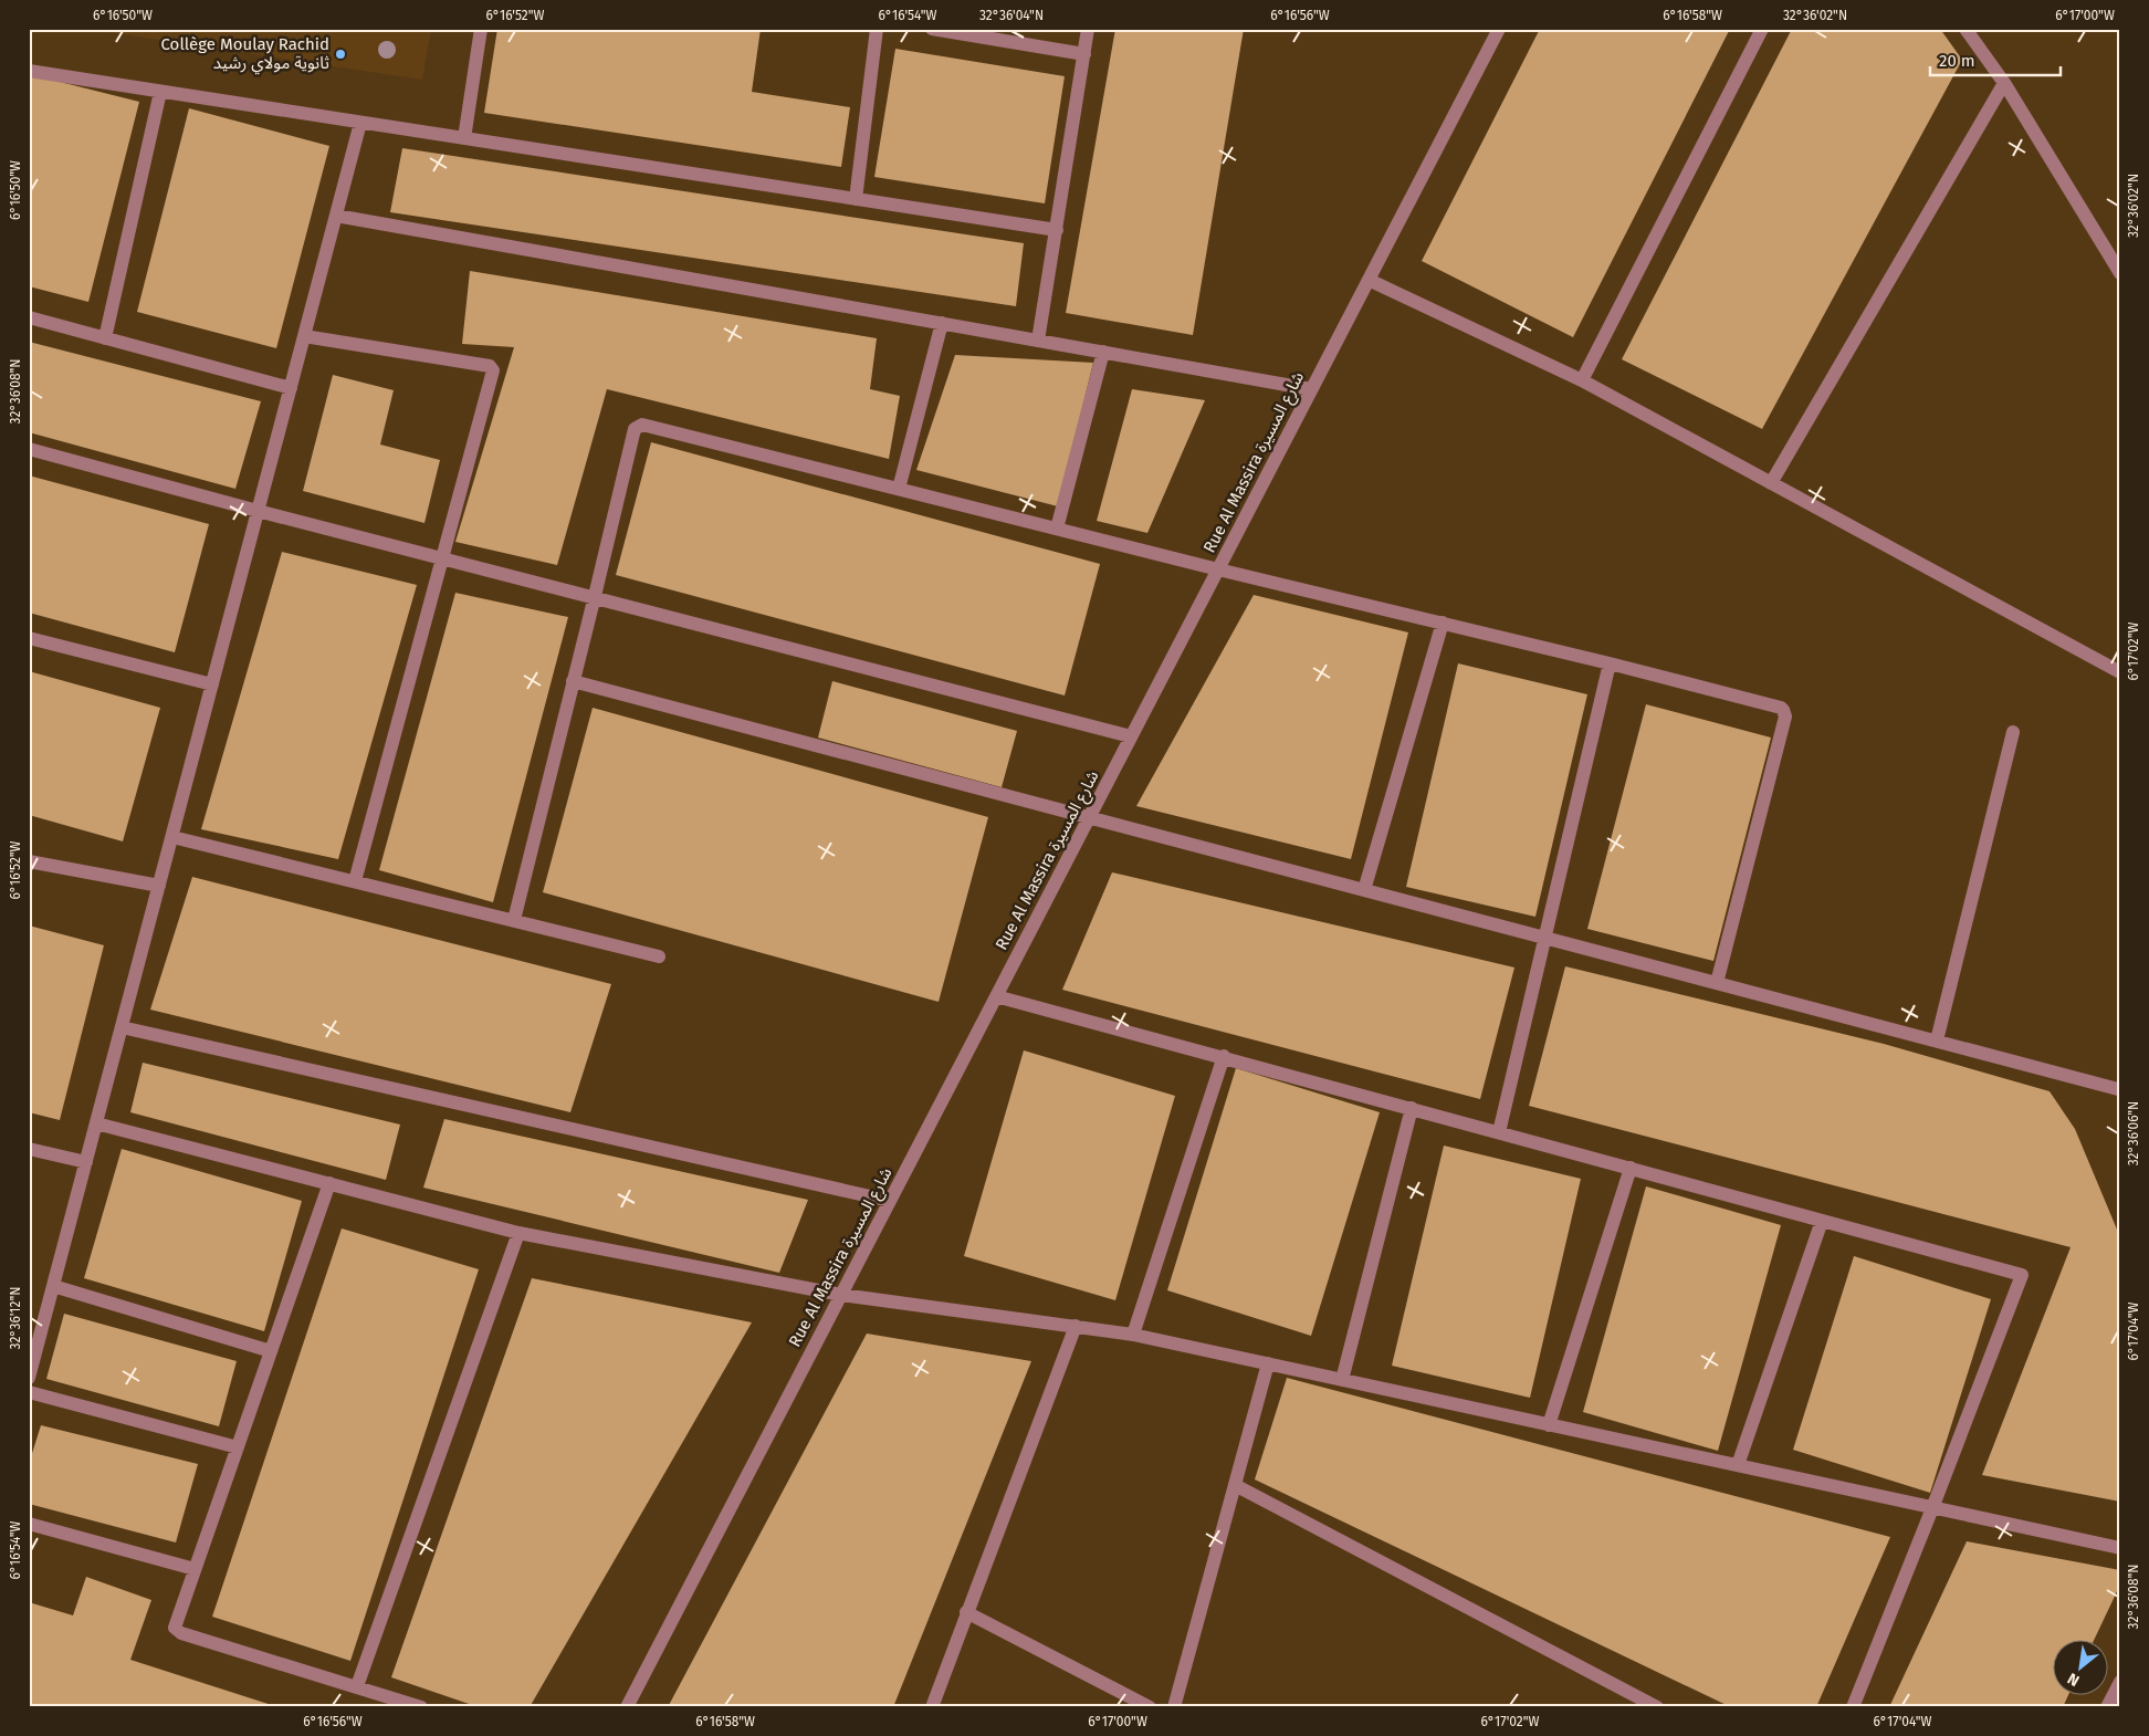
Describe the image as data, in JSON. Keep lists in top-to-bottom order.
{
  "streets": {
    "street": ["Rue Al Massira شارع المسيرة"]
  },
  "places": ["Collège Moulay Rachid ثانوية مولاي رشيد"],
  "scale_bar": "20 m",
  "north": "bottom left",
  "coordinates": [
    "6°16'50\"W",
    "6°16'52\"W",
    "6°16'54\"W",
    "32°36'04\"N",
    "6°16'56\"W",
    "6°16'58\"W",
    "32°36'02\"N",
    "6°17'00\"W",
    "32°36'08\"N",
    "6°17'02\"W",
    "32°36'06\"N",
    "32°36'12\"N",
    "6°17'04\"W"
  ]
}
